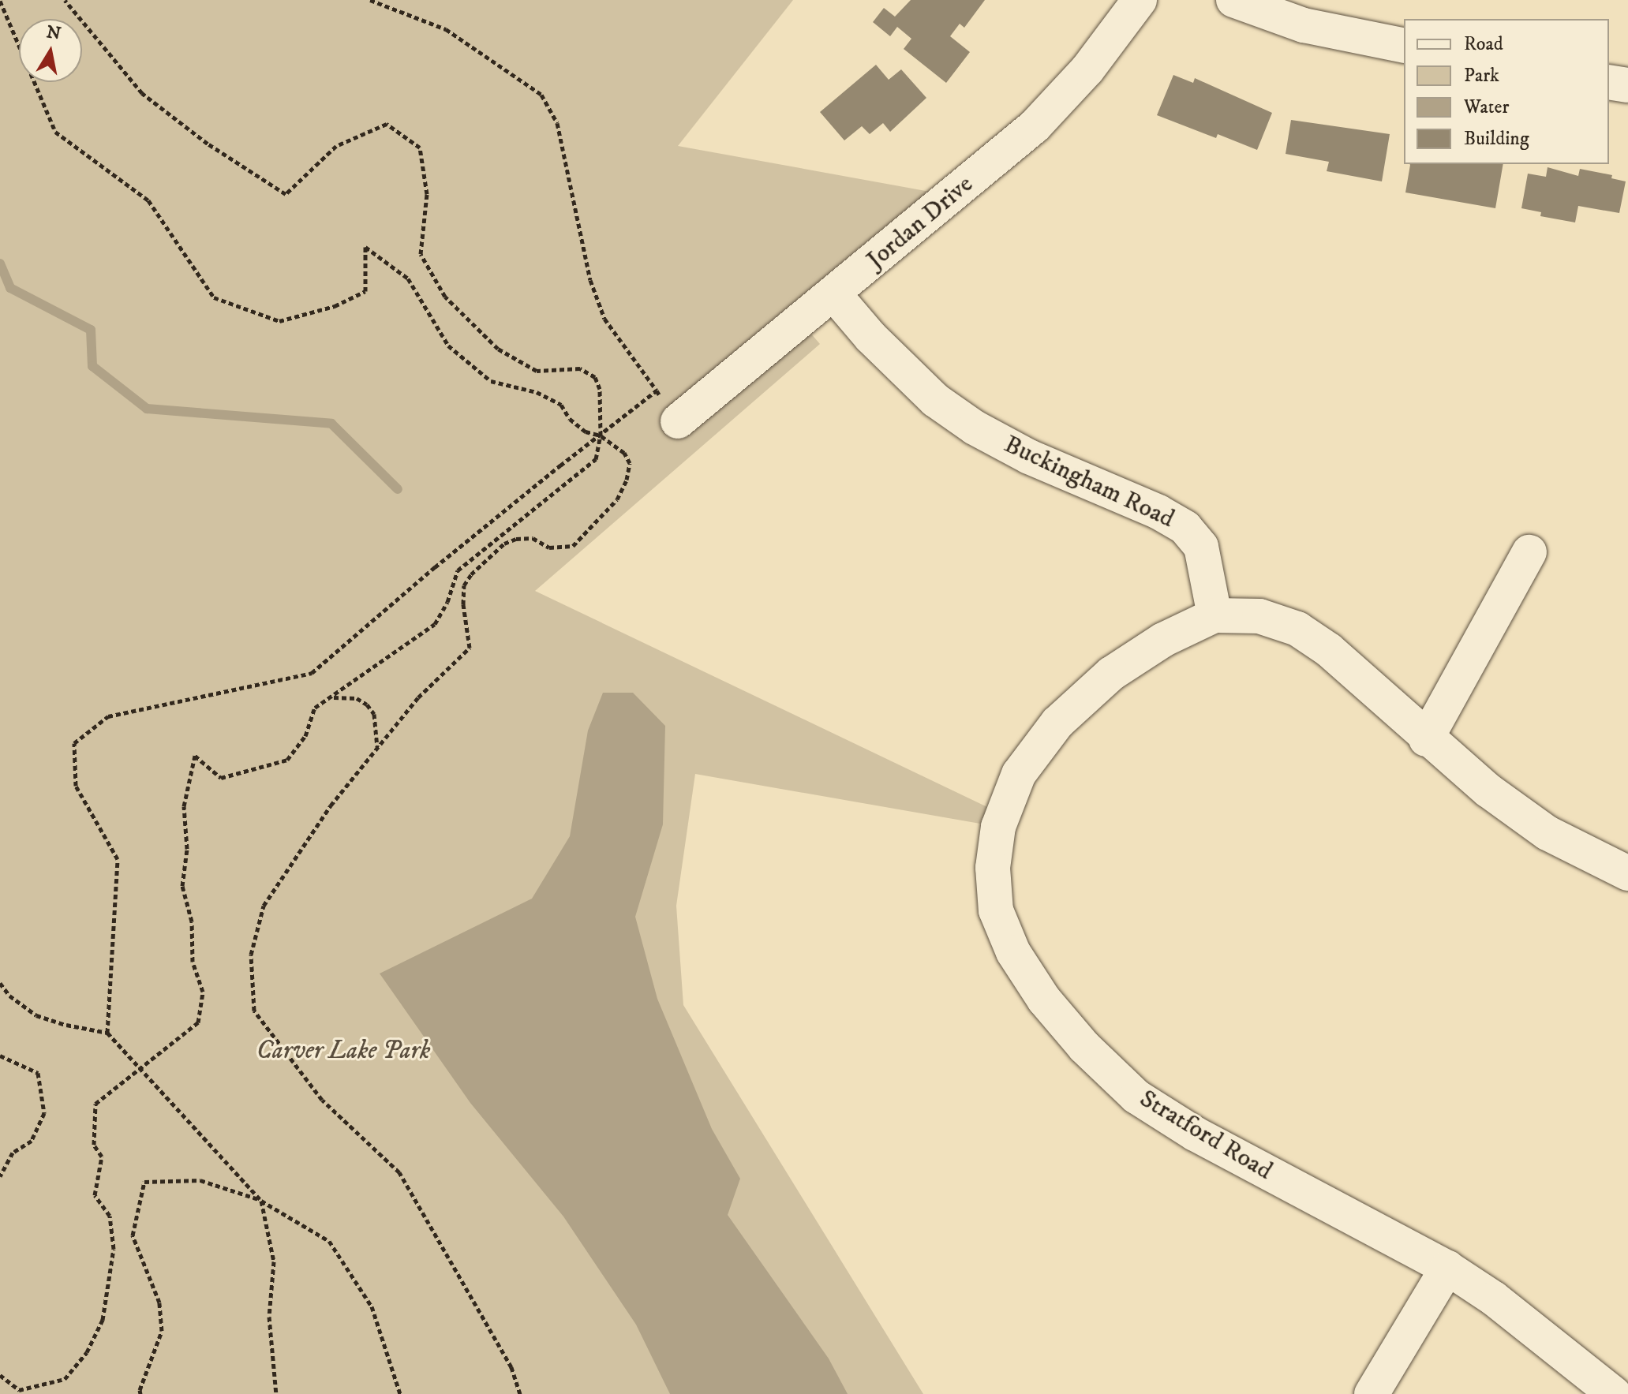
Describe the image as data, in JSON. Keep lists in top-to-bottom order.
{
  "streets": {
    "street": ["Jordan Drive", "Buckingham Road", "Stratford Road"]
  },
  "crossings": [
    ["Jordan Drive", "Buckingham Road"],
    ["Buckingham Road", "Stratford Road"]
  ],
  "parks": ["Carver Lake Park"],
  "legend": [
    "Road",
    "Park",
    "Water",
    "Building"
  ],
  "north": "top"
}
